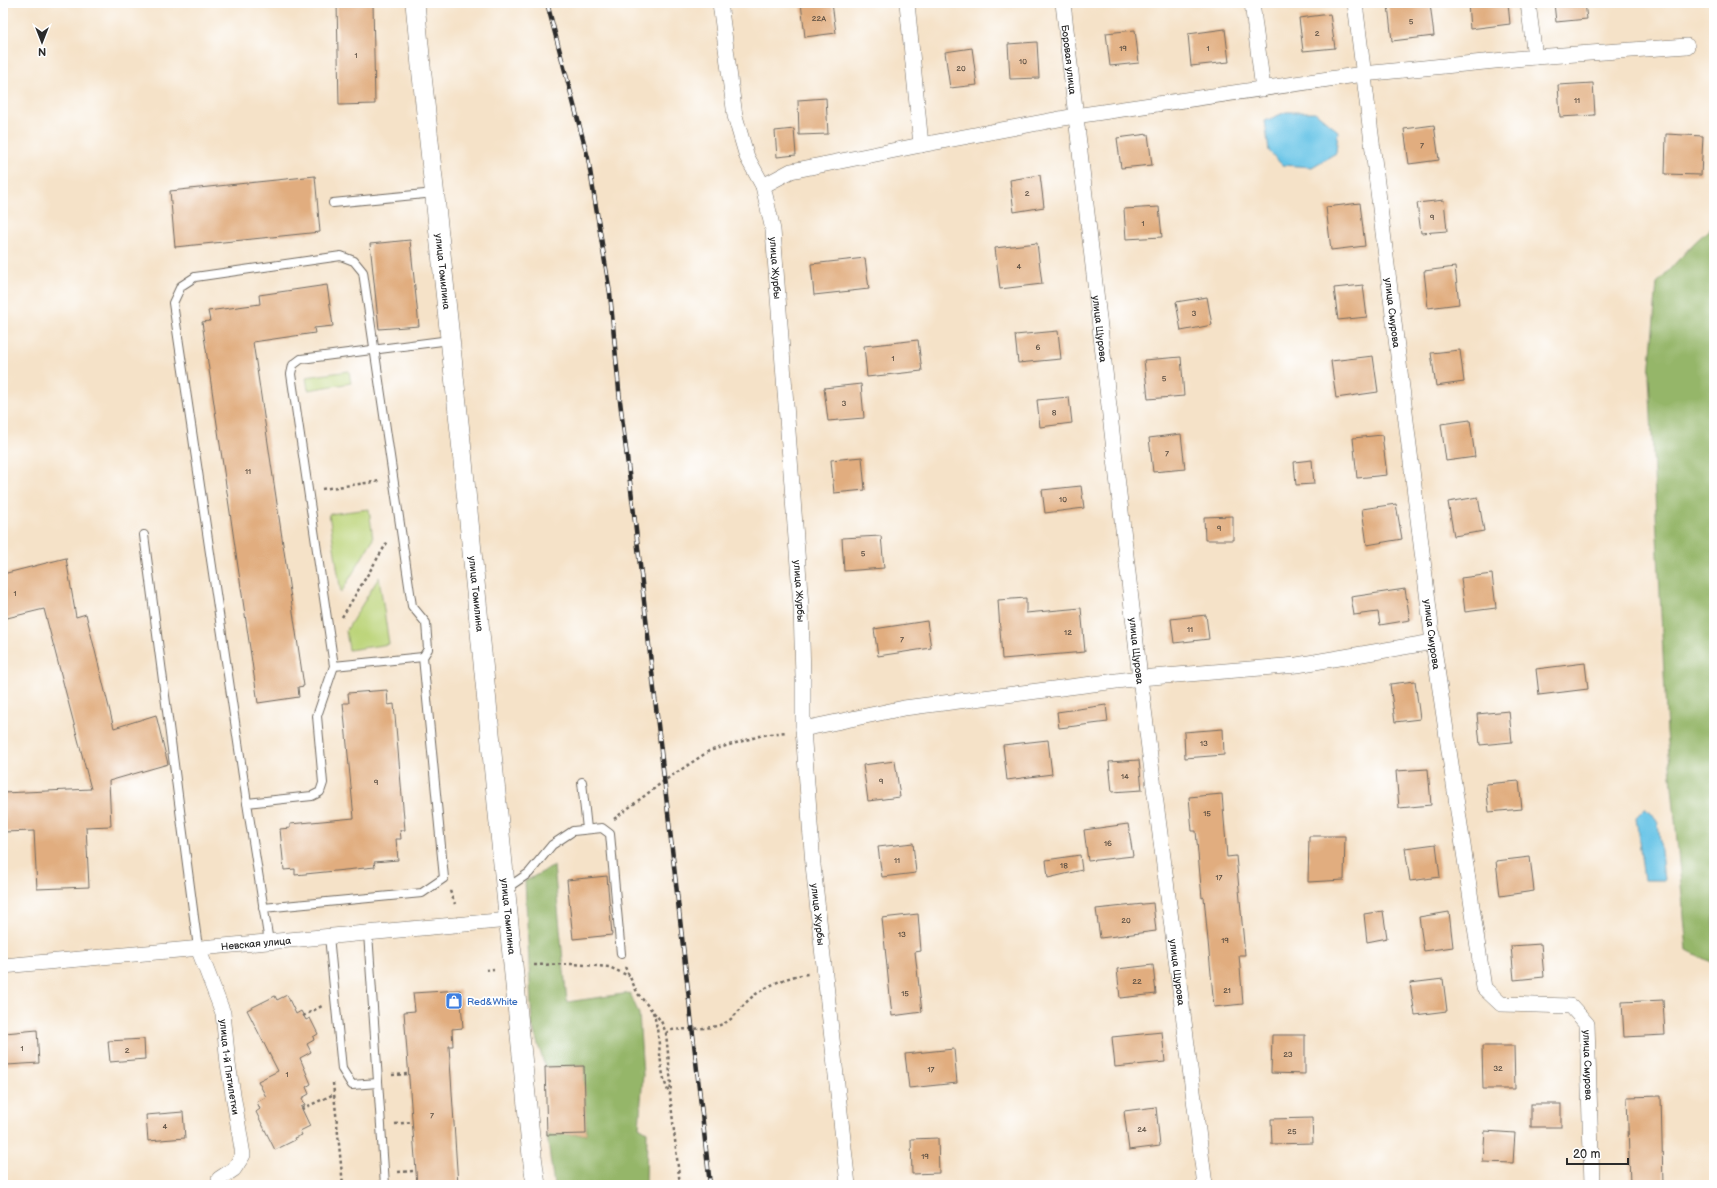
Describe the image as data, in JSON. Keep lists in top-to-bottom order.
{
  "streets": {
    "street": [
      "Боровая улица",
      "улица Журбы",
      "улица Томилина",
      "улица Смурова",
      "улица Щурова",
      "Невская улица",
      "улица 1-й Пятилетки"
    ]
  },
  "crossings": [
    ["Боровая улица", "улица Щурова"],
    ["улица Томилина", "Невская улица"],
    ["Невская улица", "улица 1-й Пятилетки"]
  ],
  "places": {
    "shop": ["Red&White"]
  },
  "house_numbers": [
    "22А",
    "5",
    "2",
    "19",
    "1",
    "1",
    "10",
    "20",
    "11",
    "7",
    "2",
    "9",
    "1",
    "4",
    "3",
    "6",
    "1",
    "5",
    "3",
    "8",
    "7",
    "11",
    "10",
    "9",
    "5",
    "1",
    "11",
    "12",
    "7",
    "13",
    "14",
    "9",
    "9",
    "15",
    "16",
    "11",
    "18",
    "17",
    "20",
    "13",
    "19",
    "22",
    "21",
    "15",
    "1",
    "2",
    "23",
    "32",
    "17",
    "1",
    "7",
    "4",
    "24",
    "25",
    "19"
  ],
  "scale_bar": "20 m",
  "north": "bottom"
}
